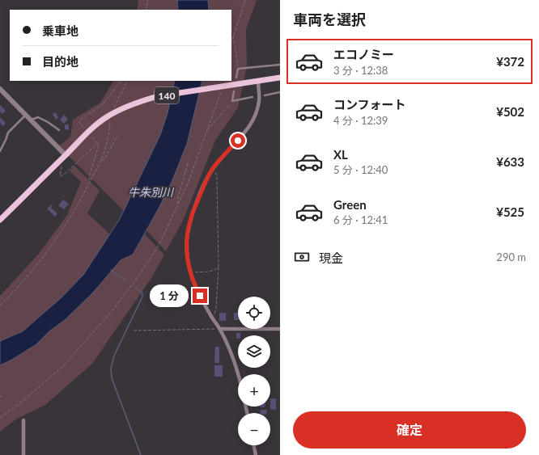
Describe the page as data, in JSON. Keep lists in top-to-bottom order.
{
  "streets": {
    "main road": ["140"]
  },
  "water": ["牛朱別川"],
  "page": {
    "heading": "車両を選択",
    "banner": ["乗車地", "目的地"],
    "list": [
      {
        "name": "エコノミー",
        "note": "3 分 · 12:38",
        "value": "¥372"
      },
      {
        "name": "コンフォート",
        "note": "4 分 · 12:39",
        "value": "¥502"
      },
      {
        "name": "XL",
        "note": "5 分 · 12:40",
        "value": "¥633"
      },
      {
        "name": "Green",
        "note": "6 分 · 12:41",
        "value": "¥525"
      }
    ],
    "pay": ["現金", "290 m"],
    "bubble": "1 分",
    "map_buttons": ["+", "−"],
    "buttons": "確定"
  }
}
